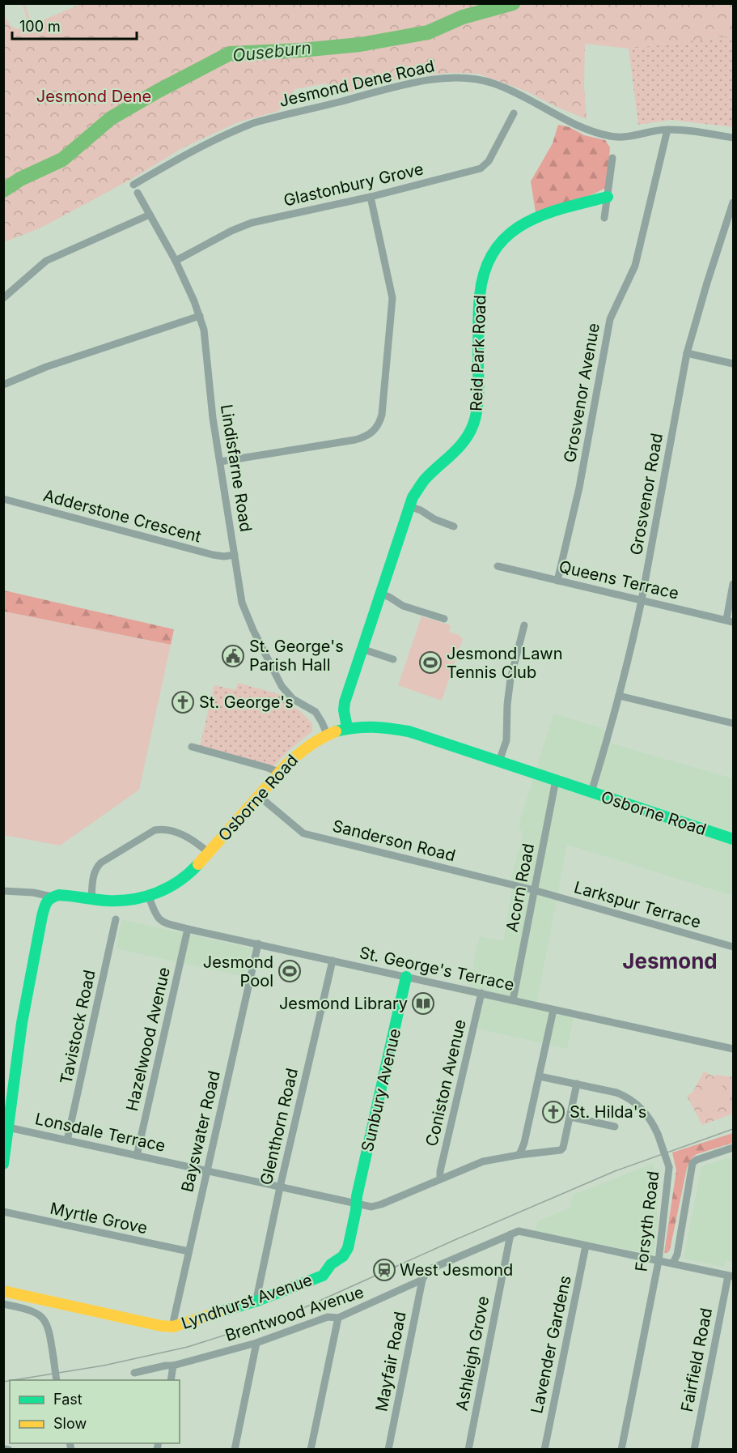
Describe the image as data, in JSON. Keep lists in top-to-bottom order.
{
  "streets": {
    "street": [
      "Jesmond Dene Road",
      "Glastonbury Grove",
      "Reid Park Road",
      "Grosvenor Avenue",
      "Lindisfarne Road",
      "Grosvenor Road",
      "Adderstone Crescent",
      "Queens Terrace",
      "Osborne Road",
      "Sanderson Road",
      "Acorn Road",
      "Larkspur Terrace",
      "St. George's Terrace",
      "Tavistock Road",
      "Hazelwood Avenue",
      "Coniston Avenue",
      "Sunbury Avenue",
      "Glenthorn Road",
      "Bayswater Road",
      "Lonsdale Terrace",
      "Myrtle Grove",
      "Forsyth Road",
      "Lyndhurst Avenue",
      "Brentwood Avenue",
      "Lavender Gardens",
      "Ashleigh Grove",
      "Fairfield Road",
      "Mayfair Road"
    ]
  },
  "crossings": [
    ["Jesmond Dene Road", "Grosvenor Avenue"],
    ["Glastonbury Grove", "Lindisfarne Road"],
    ["Reid Park Road", "Osborne Road"],
    ["Grosvenor Avenue", "Queens Terrace"],
    ["Lindisfarne Road", "Adderstone Crescent"],
    ["Lindisfarne Road", "Osborne Road"],
    ["Grosvenor Road", "Queens Terrace"],
    ["Grosvenor Road", "Osborne Road"],
    ["Osborne Road", "Sanderson Road"],
    ["Osborne Road", "Acorn Road"],
    ["Osborne Road", "St. George's Terrace"],
    ["Sanderson Road", "Acorn Road"],
    ["Sanderson Road", "Larkspur Terrace"],
    ["Acorn Road", "Larkspur Terrace"],
    ["Acorn Road", "St. George's Terrace"],
    ["St. George's Terrace", "Hazelwood Avenue"],
    ["St. George's Terrace", "Coniston Avenue"],
    ["St. George's Terrace", "Sunbury Avenue"],
    ["St. George's Terrace", "Glenthorn Road"],
    ["St. George's Terrace", "Bayswater Road"],
    ["Tavistock Road", "Lonsdale Terrace"],
    ["Hazelwood Avenue", "Lonsdale Terrace"],
    ["Coniston Avenue", "Lonsdale Terrace"],
    ["Sunbury Avenue", "Lonsdale Terrace"],
    ["Sunbury Avenue", "Lyndhurst Avenue"],
    ["Glenthorn Road", "Lonsdale Terrace"],
    ["Glenthorn Road", "Lyndhurst Avenue"],
    ["Bayswater Road", "Lonsdale Terrace"],
    ["Bayswater Road", "Myrtle Grove"],
    ["Bayswater Road", "Lyndhurst Avenue"],
    ["Lonsdale Terrace", "Lyndhurst Avenue"],
    ["Forsyth Road", "Brentwood Avenue"],
    ["Brentwood Avenue", "Lavender Gardens"],
    ["Brentwood Avenue", "Ashleigh Grove"],
    ["Brentwood Avenue", "Fairfield Road"],
    ["Brentwood Avenue", "Mayfair Road"]
  ],
  "districts": ["Jesmond"],
  "water": ["Ouseburn"],
  "parks": ["Jesmond Dene"],
  "places": {
    "public building": ["St. George's Parish Hall"],
    "sports": ["Jesmond Lawn Tennis Club", "Jesmond Pool"],
    "church": ["St. George's", "St. Hilda's"],
    "library": ["Jesmond Library"],
    "station": ["West Jesmond"]
  },
  "legend": ["Fast", "Slow"],
  "scale_bar": "100 m"
}
